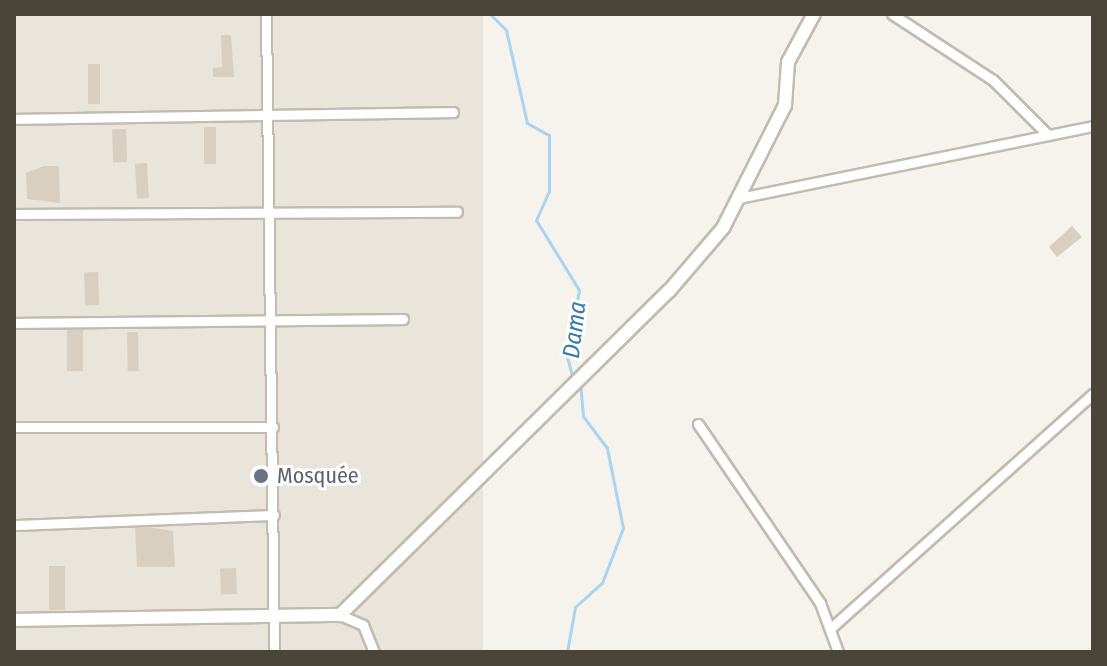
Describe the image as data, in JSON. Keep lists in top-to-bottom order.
{
  "water": ["Dama"],
  "places": ["Mosquée"]
}
